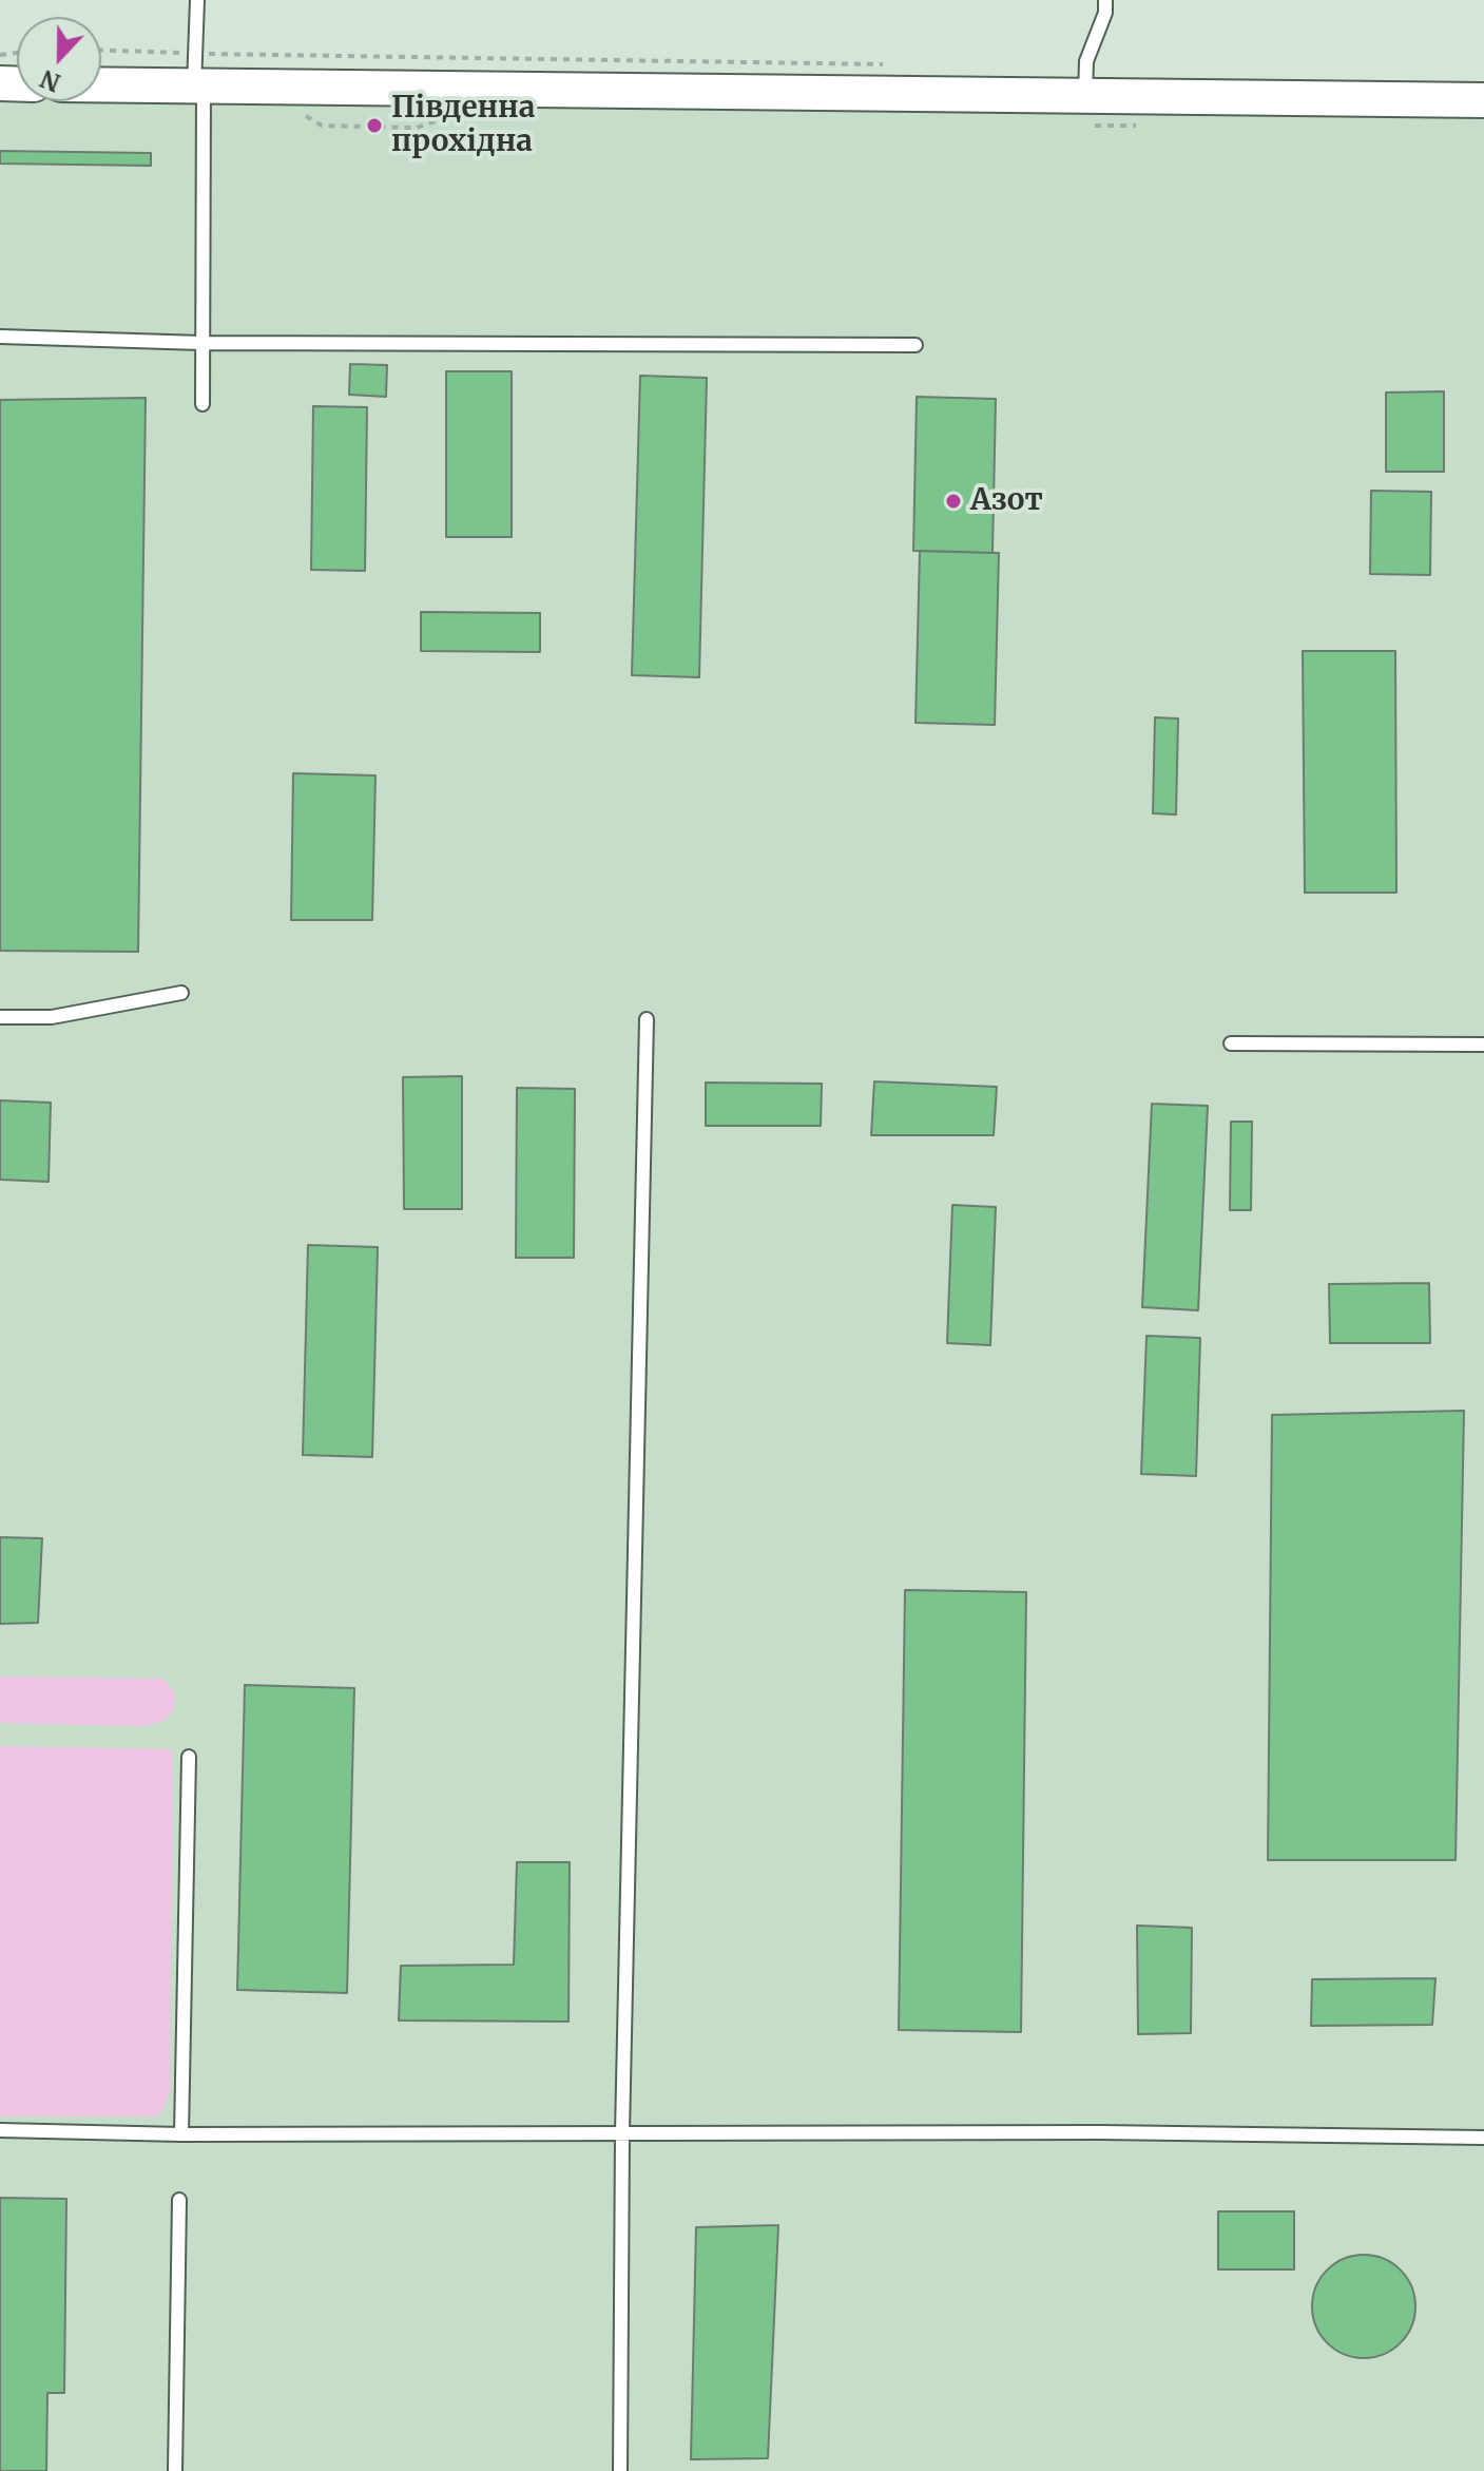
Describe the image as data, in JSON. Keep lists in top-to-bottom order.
{
  "places": ["Південна прохідна", "Азот"],
  "north": "bottom"
}
